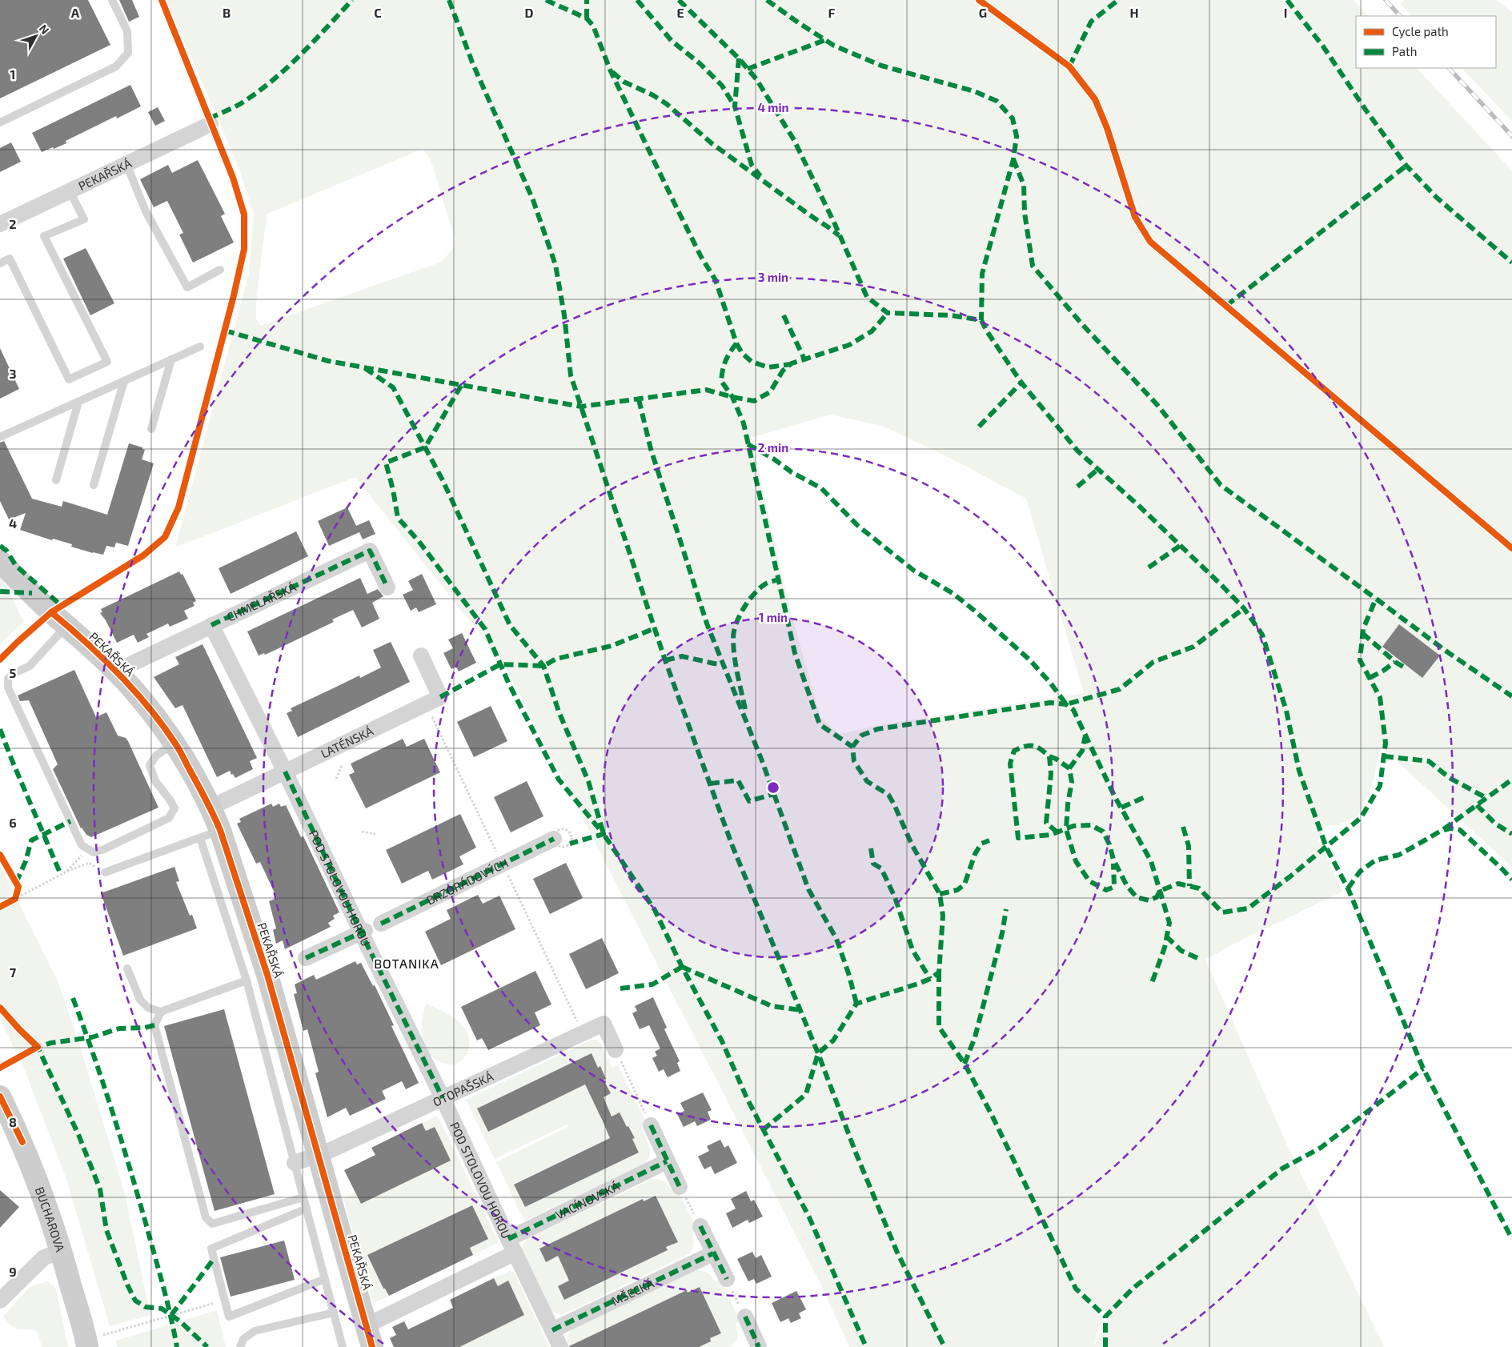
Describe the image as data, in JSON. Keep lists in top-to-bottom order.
{
  "streets": {
    "street": [
      "PEKAŘSKÁ",
      "CHMELAŘSKÁ",
      "LATÉNSKÁ",
      "BRZORÁDOVÝCH",
      "POD STOLOVOU HOROU",
      "OTOPAŠSKÁ",
      "VACÍNOVSKÁ",
      "BUCHAROVA",
      "MŠECKÁ"
    ]
  },
  "crossings": [
    ["PEKAŘSKÁ", "CHMELAŘSKÁ"],
    ["PEKAŘSKÁ", "LATÉNSKÁ"],
    ["PEKAŘSKÁ", "OTOPAŠSKÁ"],
    ["PEKAŘSKÁ", "VACÍNOVSKÁ"],
    ["CHMELAŘSKÁ", "POD STOLOVOU HOROU"],
    ["LATÉNSKÁ", "POD STOLOVOU HOROU"],
    ["POD STOLOVOU HOROU", "OTOPAŠSKÁ"],
    ["POD STOLOVOU HOROU", "VACÍNOVSKÁ"],
    ["POD STOLOVOU HOROU", "MŠECKÁ"]
  ],
  "districts": ["BOTANIKA"],
  "legend": ["Cycle path", "Path"],
  "north": "top right",
  "grid": {
    "columns": [
      "A",
      "B",
      "C",
      "D",
      "E",
      "F",
      "G",
      "H",
      "I"
    ],
    "rows": [
      "1",
      "2",
      "3",
      "4",
      "5",
      "6",
      "7",
      "8",
      "9"
    ]
  },
  "rings": [
    "4 min",
    "3 min",
    "2 min",
    "1 min"
  ]
}
